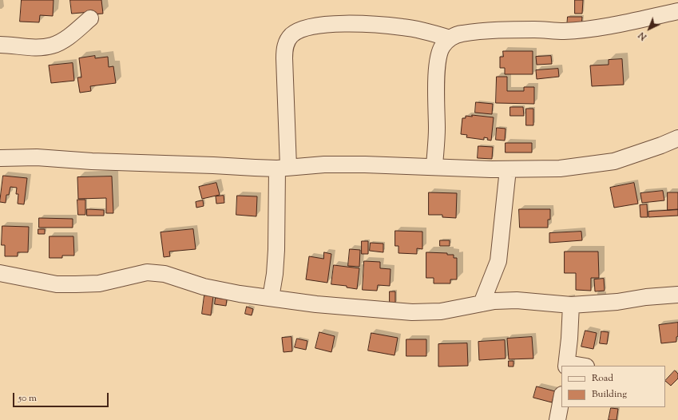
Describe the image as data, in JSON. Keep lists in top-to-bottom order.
{
  "legend": ["Road", "Building"],
  "scale_bar": "50 m",
  "north": "bottom left"
}
